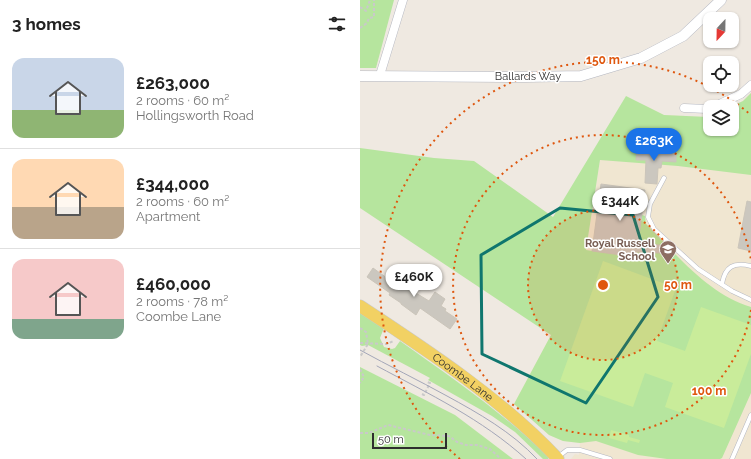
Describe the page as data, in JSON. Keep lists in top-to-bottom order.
{
  "streets": {
    "main road": ["Coombe Lane"],
    "street": ["Ballards Way"]
  },
  "places": {
    "school or university": ["Royal Russell School"]
  },
  "scale_bar": "50 m",
  "north": "bottom",
  "page": {
    "heading": "3 homes",
    "list": [
      {
        "name": "£263,000",
        "note": "2 rooms · 60 m² · Hollingsworth Road"
      },
      {
        "name": "£344,000",
        "note": "2 rooms · 60 m² · Apartment"
      },
      {
        "name": "£460,000",
        "note": "2 rooms · 78 m² · Coombe Lane"
      }
    ],
    "price": ["£263K", "£344K", "£460K"],
    "scale": "50 m"
  },
  "rings": ["150 m", "50 m", "100 m"]
}
